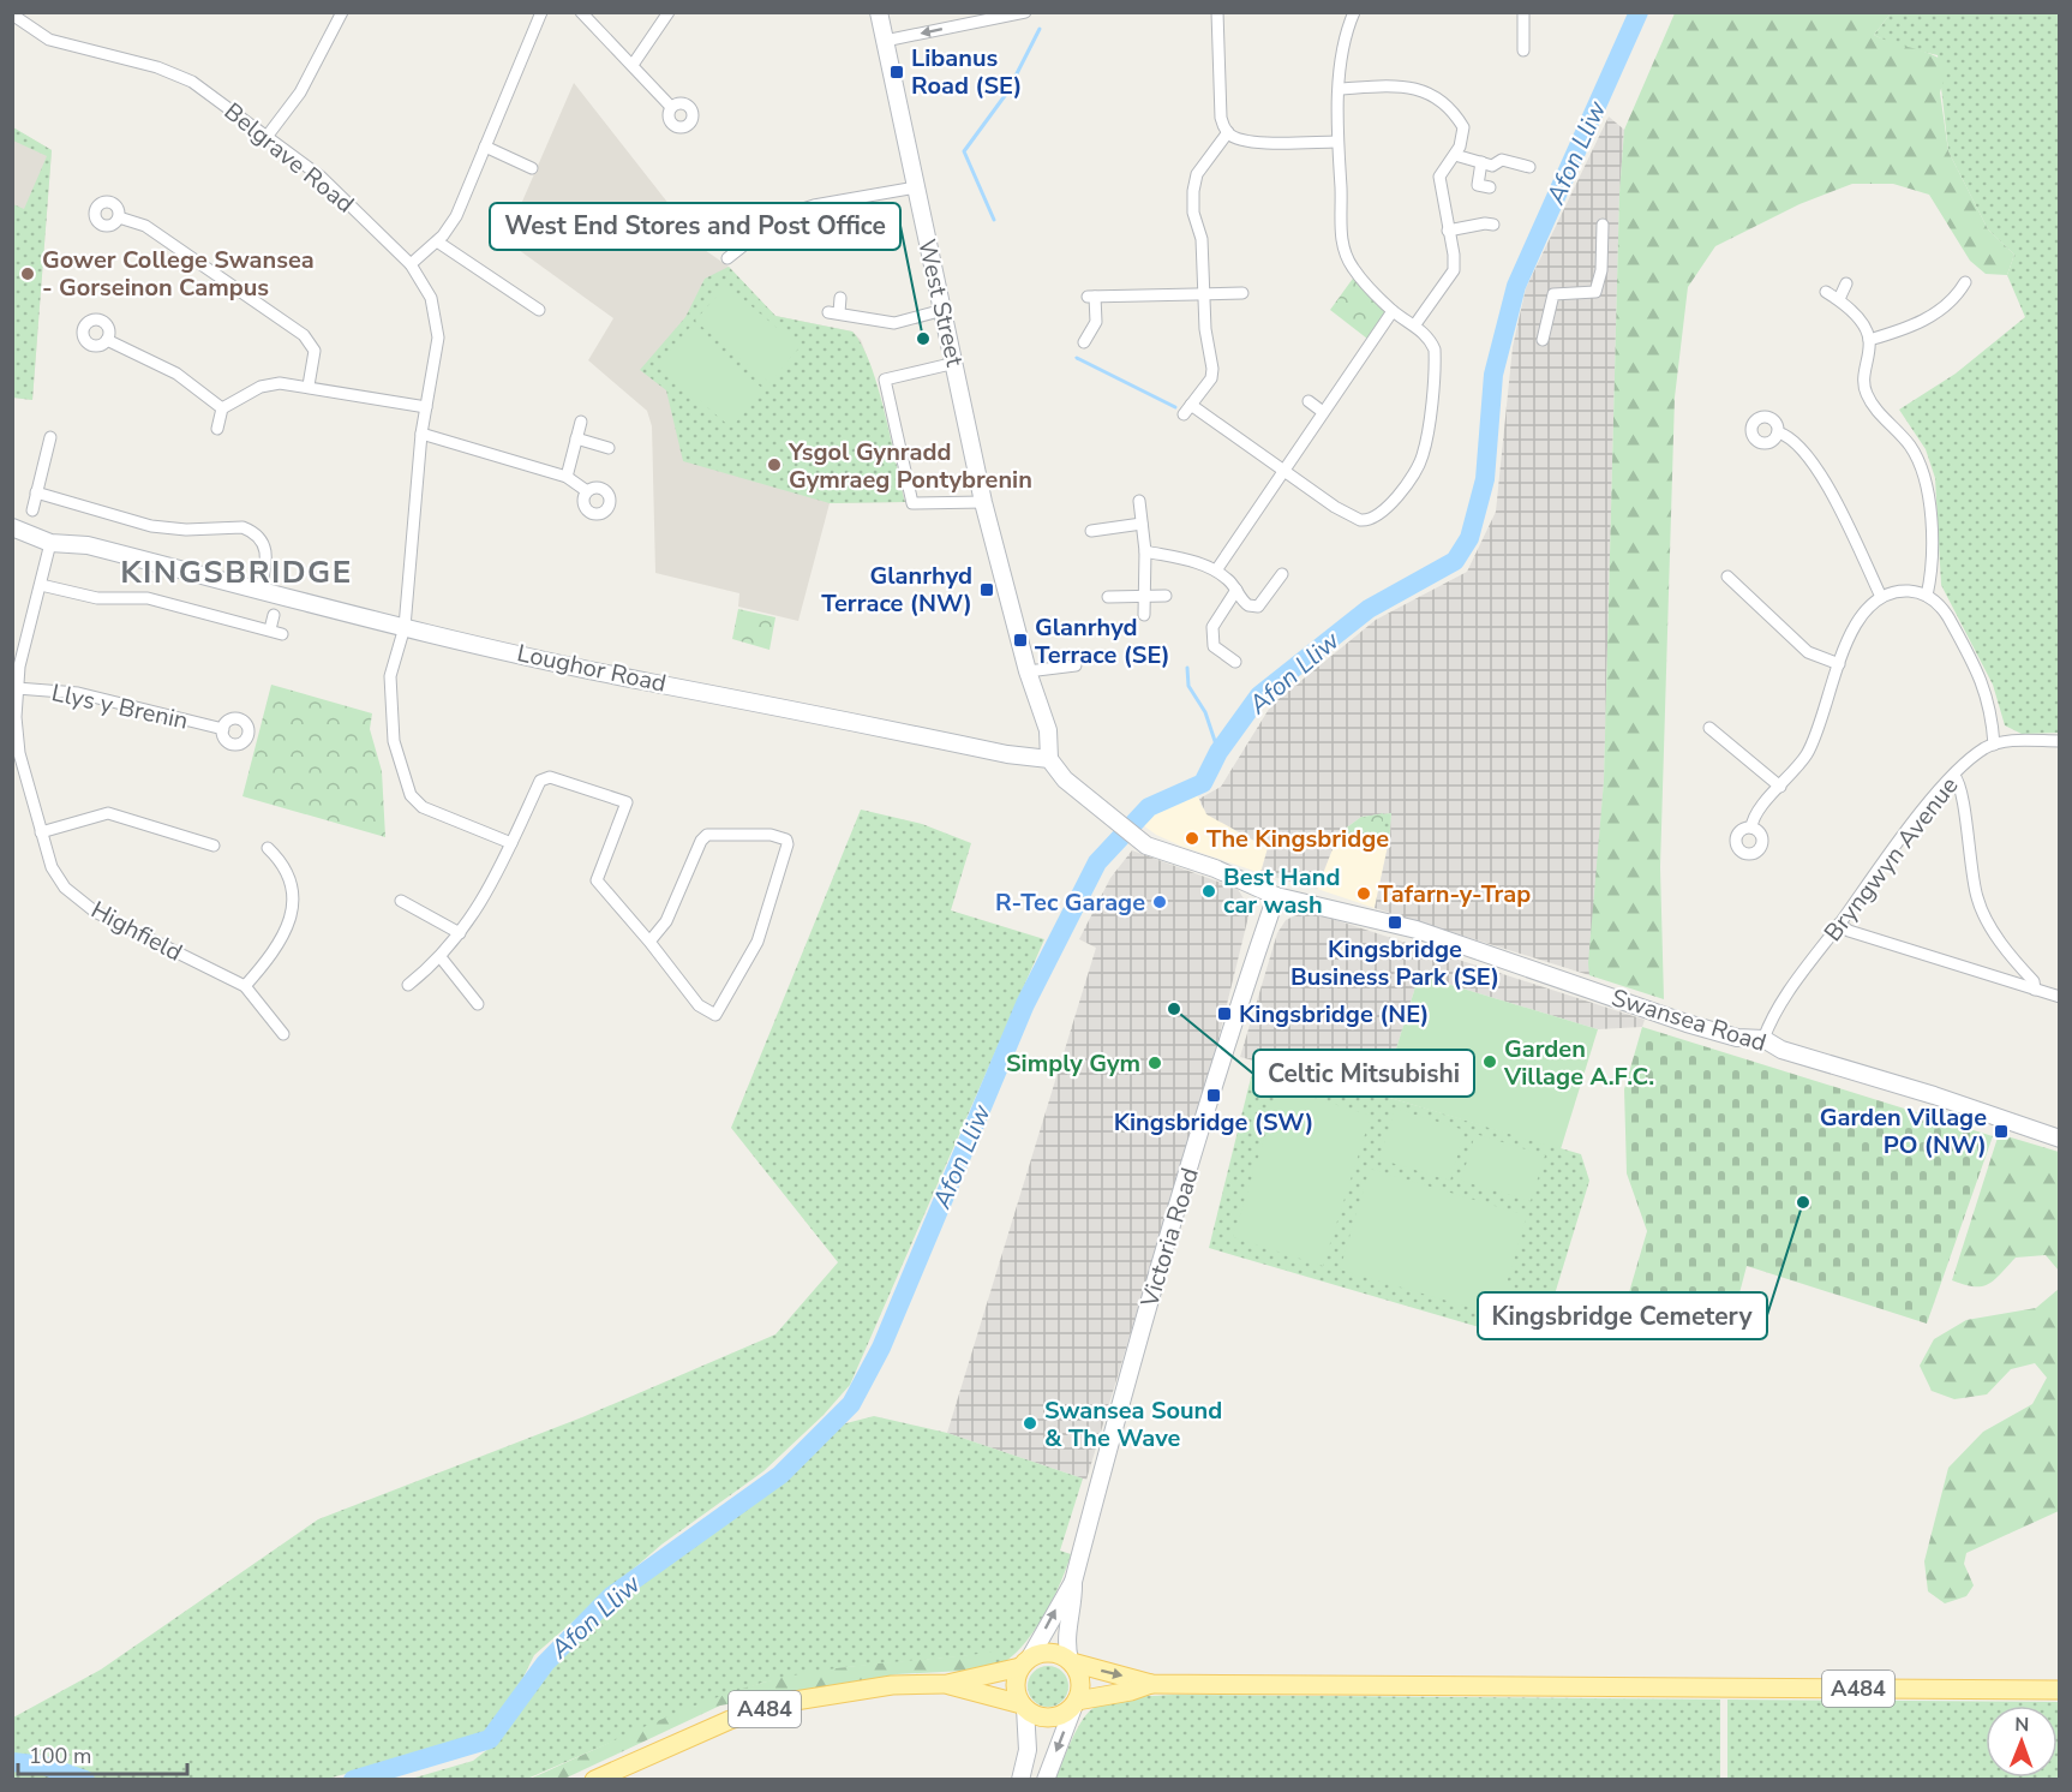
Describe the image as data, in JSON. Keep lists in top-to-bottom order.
{
  "streets": {
    "main road": [
      "West Street",
      "Loughor Road",
      "Swansea Road",
      "Victoria Road",
      "A484"
    ],
    "street": [
      "Belgrave Road",
      "Llys y Brenin",
      "Bryngwyn Avenue",
      "Highfield"
    ]
  },
  "crossings": [
    ["Belgrave Road", "Loughor Road"],
    ["West Street", "Loughor Road"],
    ["West Street", "Swansea Road"],
    ["Loughor Road", "Highfield"],
    ["Loughor Road", "Swansea Road"],
    ["Llys y Brenin", "Highfield"],
    ["Bryngwyn Avenue", "Swansea Road"],
    ["Swansea Road", "Victoria Road"],
    ["Victoria Road", "A484"]
  ],
  "districts": ["KINGSBRIDGE"],
  "water": ["Afon Lliw"],
  "places": {
    "transit": [
      "Libanus Road (SE)",
      "Glanrhyd Terrace (NW)",
      "Glanrhyd Terrace (SE)",
      "Kingsbridge Business Park (SE)",
      "Kingsbridge (NE)",
      "Kingsbridge (SW)",
      "Garden Village PO (NW)"
    ],
    "other": [
      "Gower College Swansea - Gorseinon Campus",
      "West End Stores and Post Office",
      "Ysgol Gynradd Gymraeg Pontybrenin",
      "The Kingsbridge",
      "Best Hand car wash",
      "Tafarn-y-Trap",
      "R-Tec Garage",
      "Celtic Mitsubishi",
      "Garden Village A.F.C.",
      "Simply Gym",
      "Kingsbridge Cemetery",
      "Swansea Sound & The Wave"
    ]
  },
  "scale_bar": "100 m",
  "north": "top"
}
